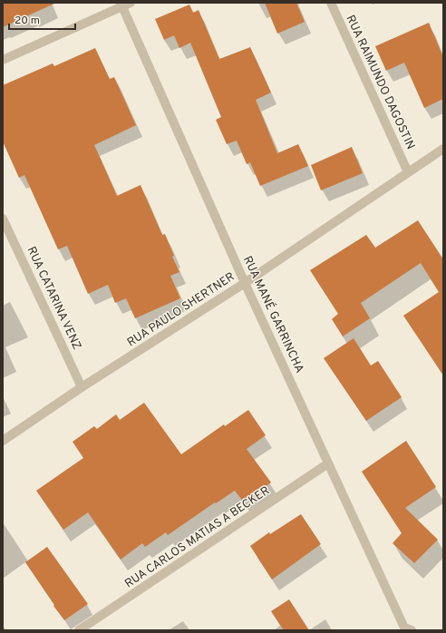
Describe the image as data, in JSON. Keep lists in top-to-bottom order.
{
  "streets": {
    "street": [
      "RUA RAIMUNDO DAGOSTIN",
      "RUA CATARINA VENZ",
      "RUA PAULO SHERTNER",
      "RUA MANÉ GARRINCHA",
      "RUA CARLOS MATIAS A BECKER"
    ]
  },
  "crossings": [
    ["RUA RAIMUNDO DAGOSTIN", "RUA PAULO SHERTNER"],
    ["RUA CATARINA VENZ", "RUA PAULO SHERTNER"],
    ["RUA PAULO SHERTNER", "RUA MANÉ GARRINCHA"],
    ["RUA MANÉ GARRINCHA", "RUA CARLOS MATIAS A BECKER"]
  ],
  "scale_bar": "20 m"
}
